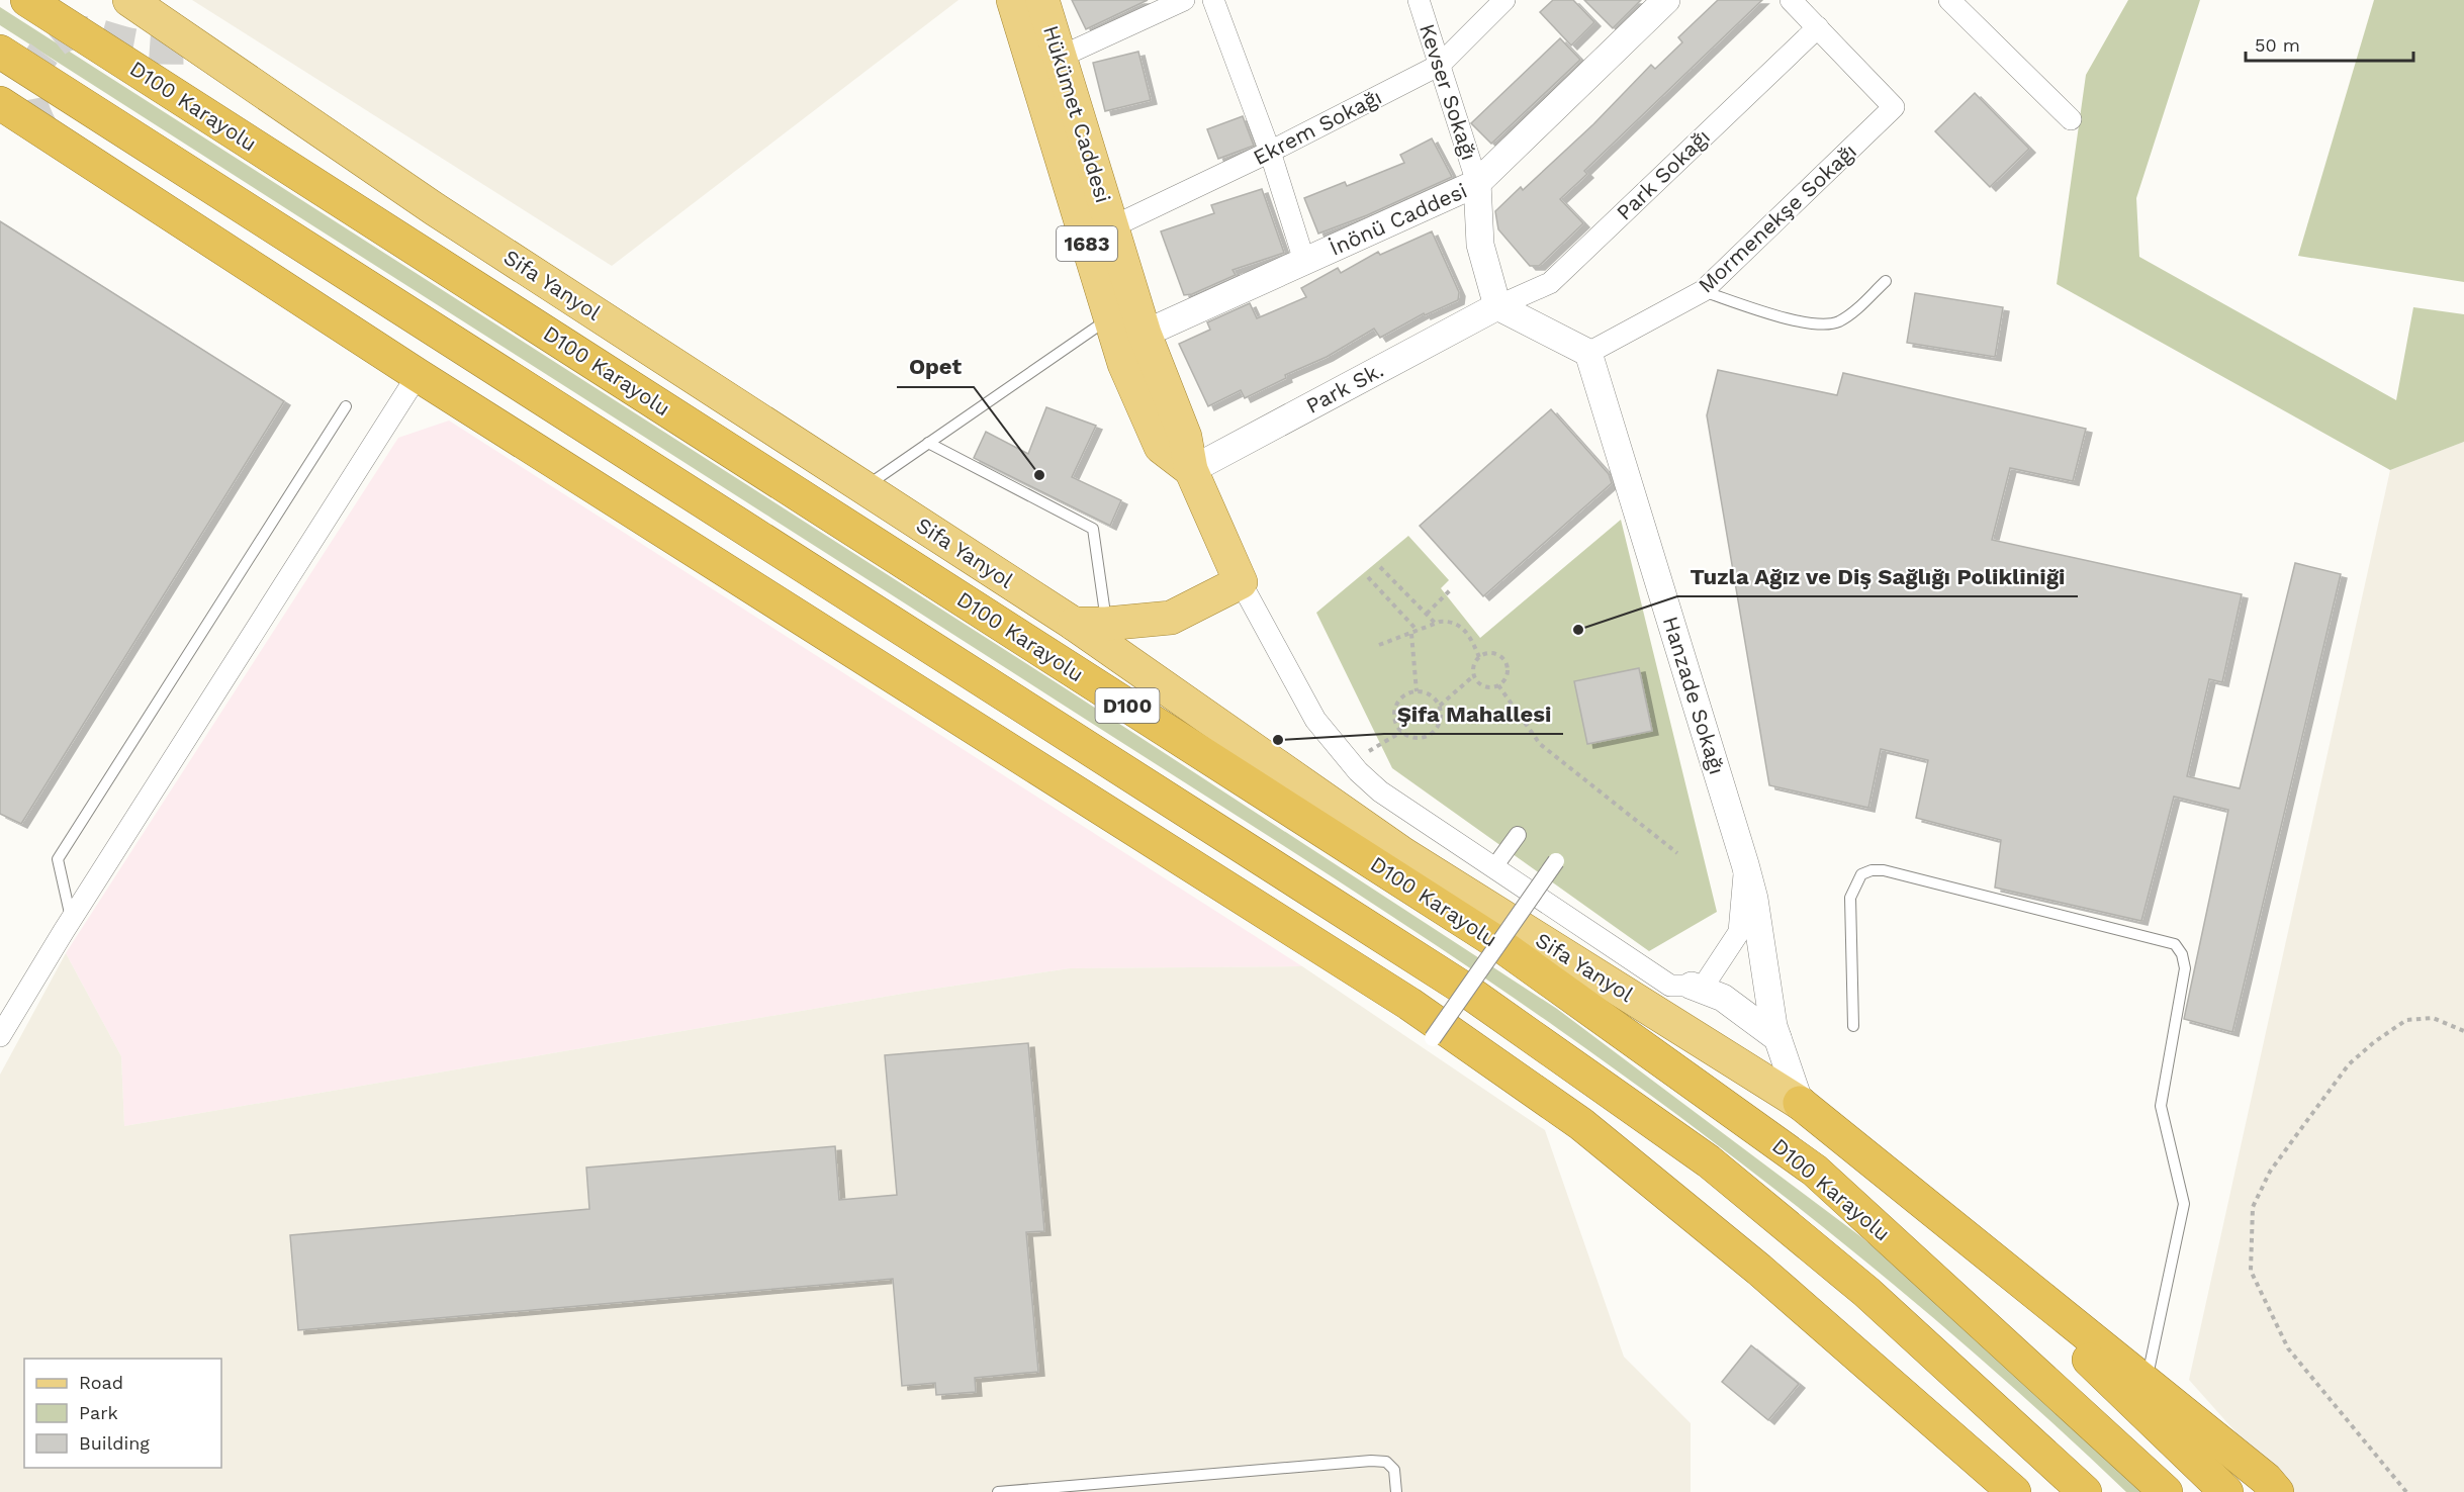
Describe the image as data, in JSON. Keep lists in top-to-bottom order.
{
  "streets": {
    "highway": ["D100 Karayolu", "D100"],
    "main road": ["Hükümet Caddesi", "1683", "Sifa Yanyol"],
    "street": [
      "Kevser Sokağı",
      "Ekrem Sokağı",
      "Park Sokağı",
      "Mormenekşe Sokağı",
      "İnönü Caddesi",
      "Park Sk.",
      "Hanzade Sokağı"
    ]
  },
  "crossings": [
    ["Kevser Sokağı", "Ekrem Sokağı"],
    ["Kevser Sokağı", "İnönü Caddesi"],
    ["Hükümet Caddesi", "Ekrem Sokağı"],
    ["Hükümet Caddesi", "İnönü Caddesi"],
    ["Hükümet Caddesi", "Park Sk."],
    ["Park Sokağı", "Mormenekşe Sokağı"],
    ["Park Sokağı", "Park Sk."],
    ["Mormenekşe Sokağı", "Hanzade Sokağı"],
    ["Sifa Yanyol", "Hanzade Sokağı"]
  ],
  "places": ["Opet", "Tuzla Ağız ve Diş Sağlığı Polikliniği", "Şifa Mahallesi"],
  "legend": ["Road", "Park", "Building"],
  "scale_bar": "50 m"
}
